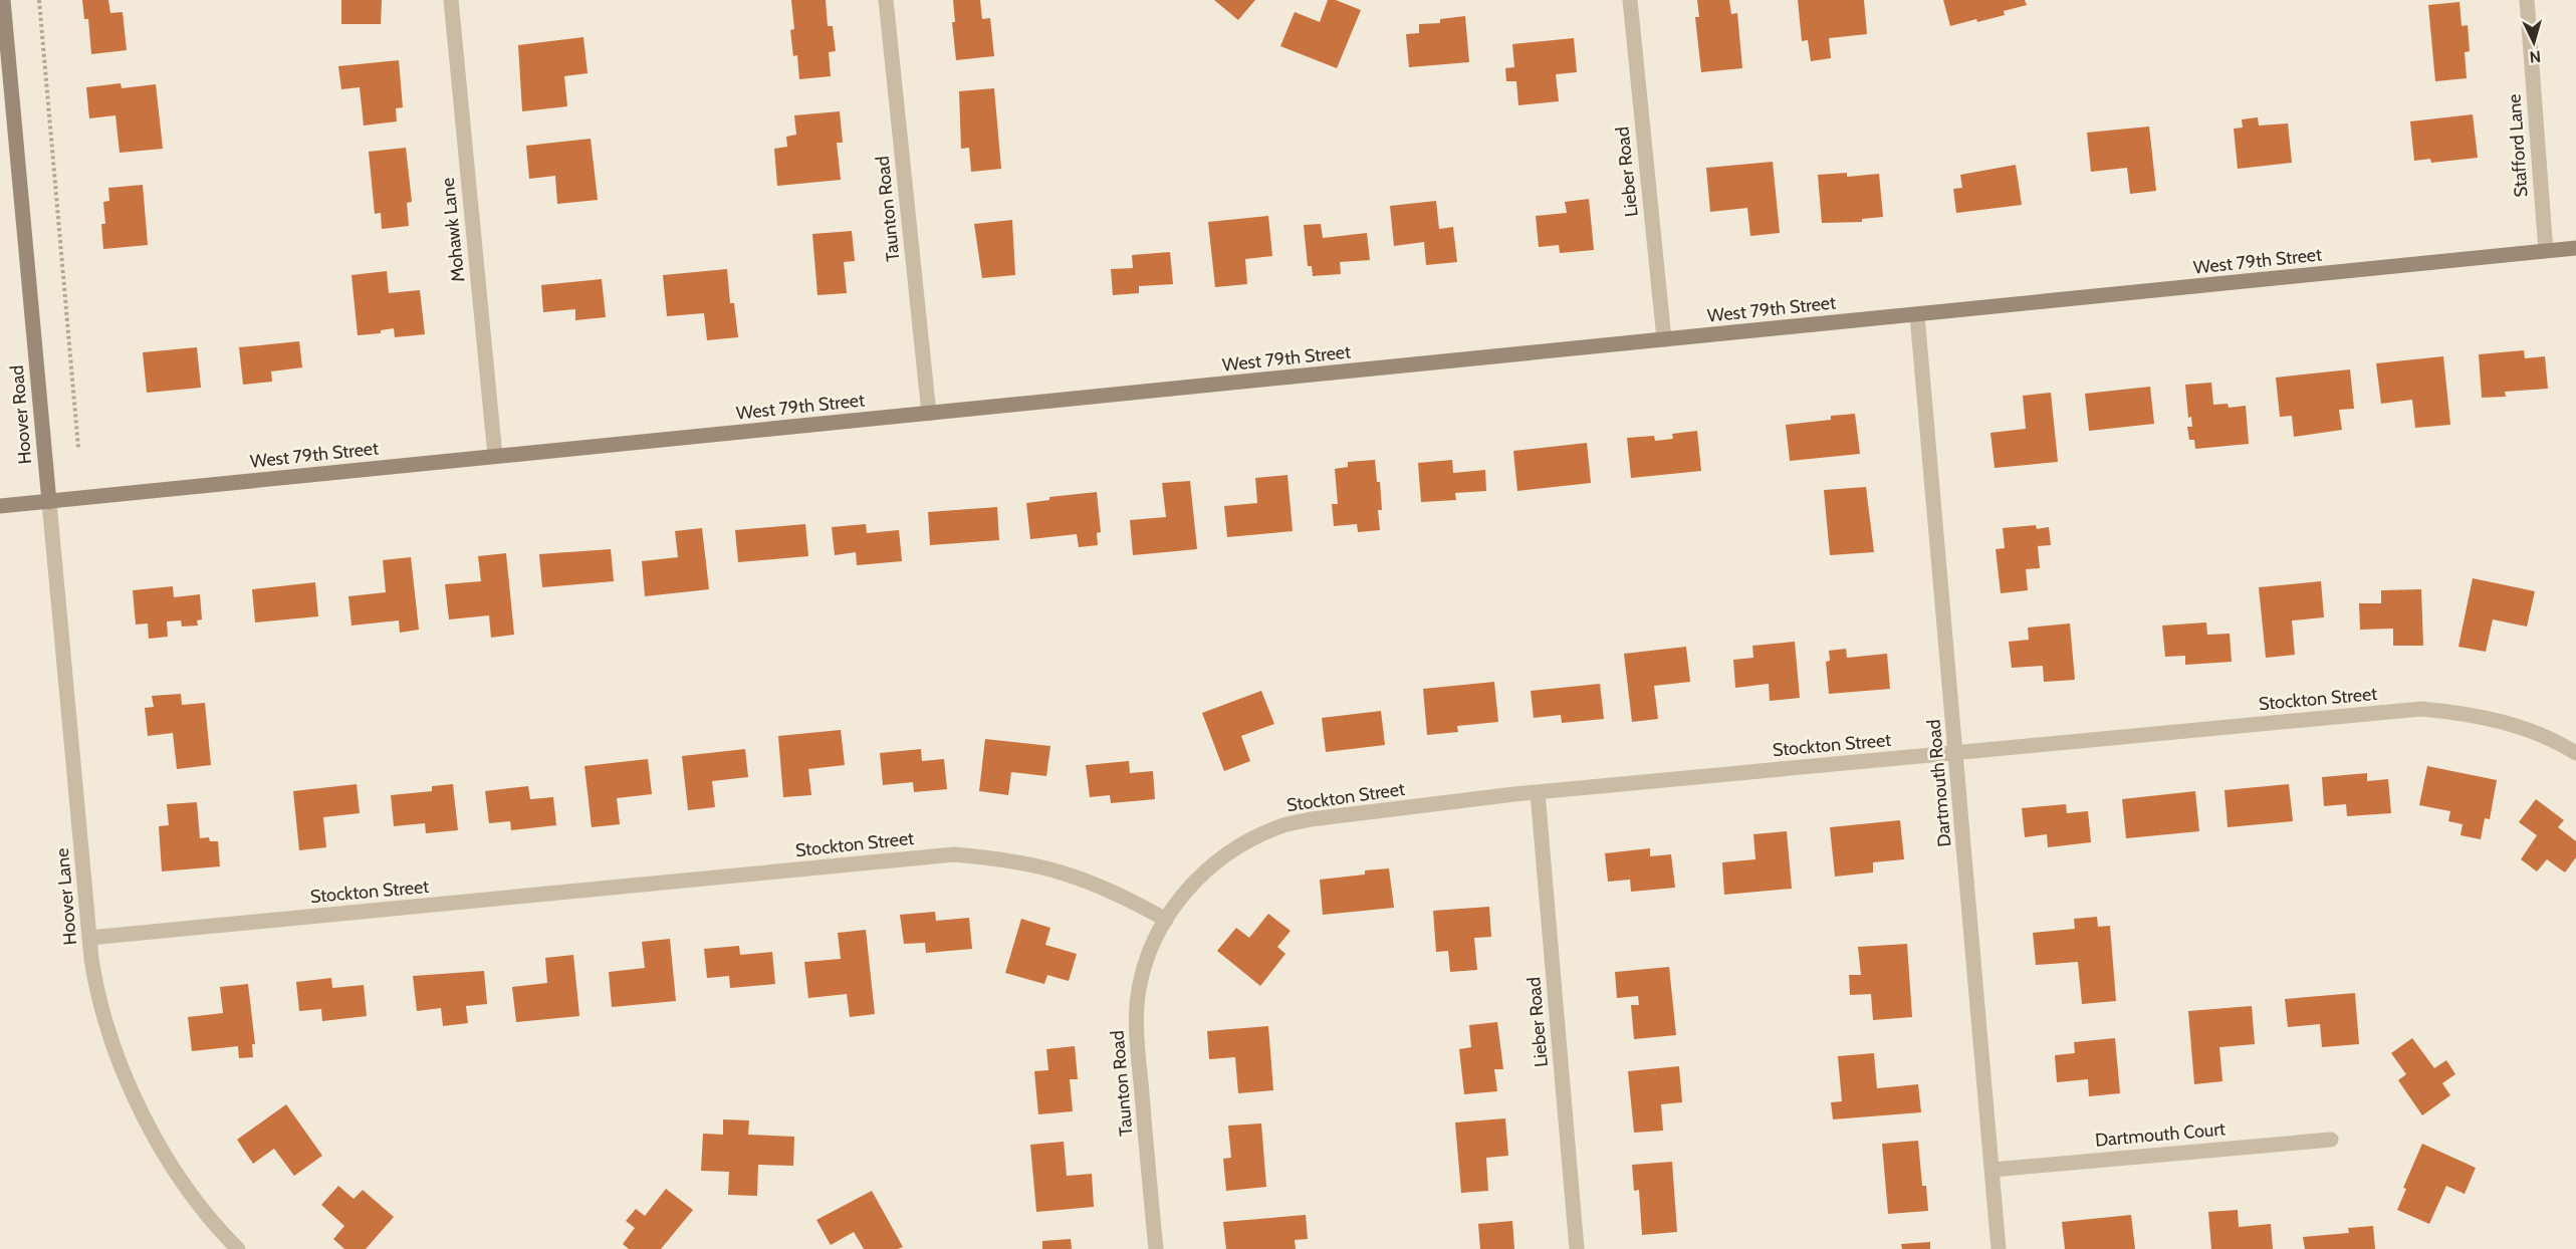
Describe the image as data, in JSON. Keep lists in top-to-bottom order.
{
  "streets": {
    "main road": ["West 79th Street", "Hoover Road"],
    "street": [
      "Stafford Lane",
      "Lieber Road",
      "Taunton Road",
      "Mohawk Lane",
      "Stockton Street",
      "Dartmouth Road",
      "Hoover Lane",
      "Dartmouth Court"
    ]
  },
  "crossings": [
    ["Stafford Lane", "West 79th Street"],
    ["Lieber Road", "West 79th Street"],
    ["Lieber Road", "Stockton Street"],
    ["Taunton Road", "West 79th Street"],
    ["Taunton Road", "Stockton Street"],
    ["Mohawk Lane", "West 79th Street"],
    ["West 79th Street", "Hoover Road"],
    ["West 79th Street", "Dartmouth Road"],
    ["West 79th Street", "Hoover Lane"],
    ["Hoover Road", "Hoover Lane"],
    ["Stockton Street", "Dartmouth Road"],
    ["Stockton Street", "Hoover Lane"],
    ["Dartmouth Road", "Dartmouth Court"]
  ],
  "north": "bottom"
}
